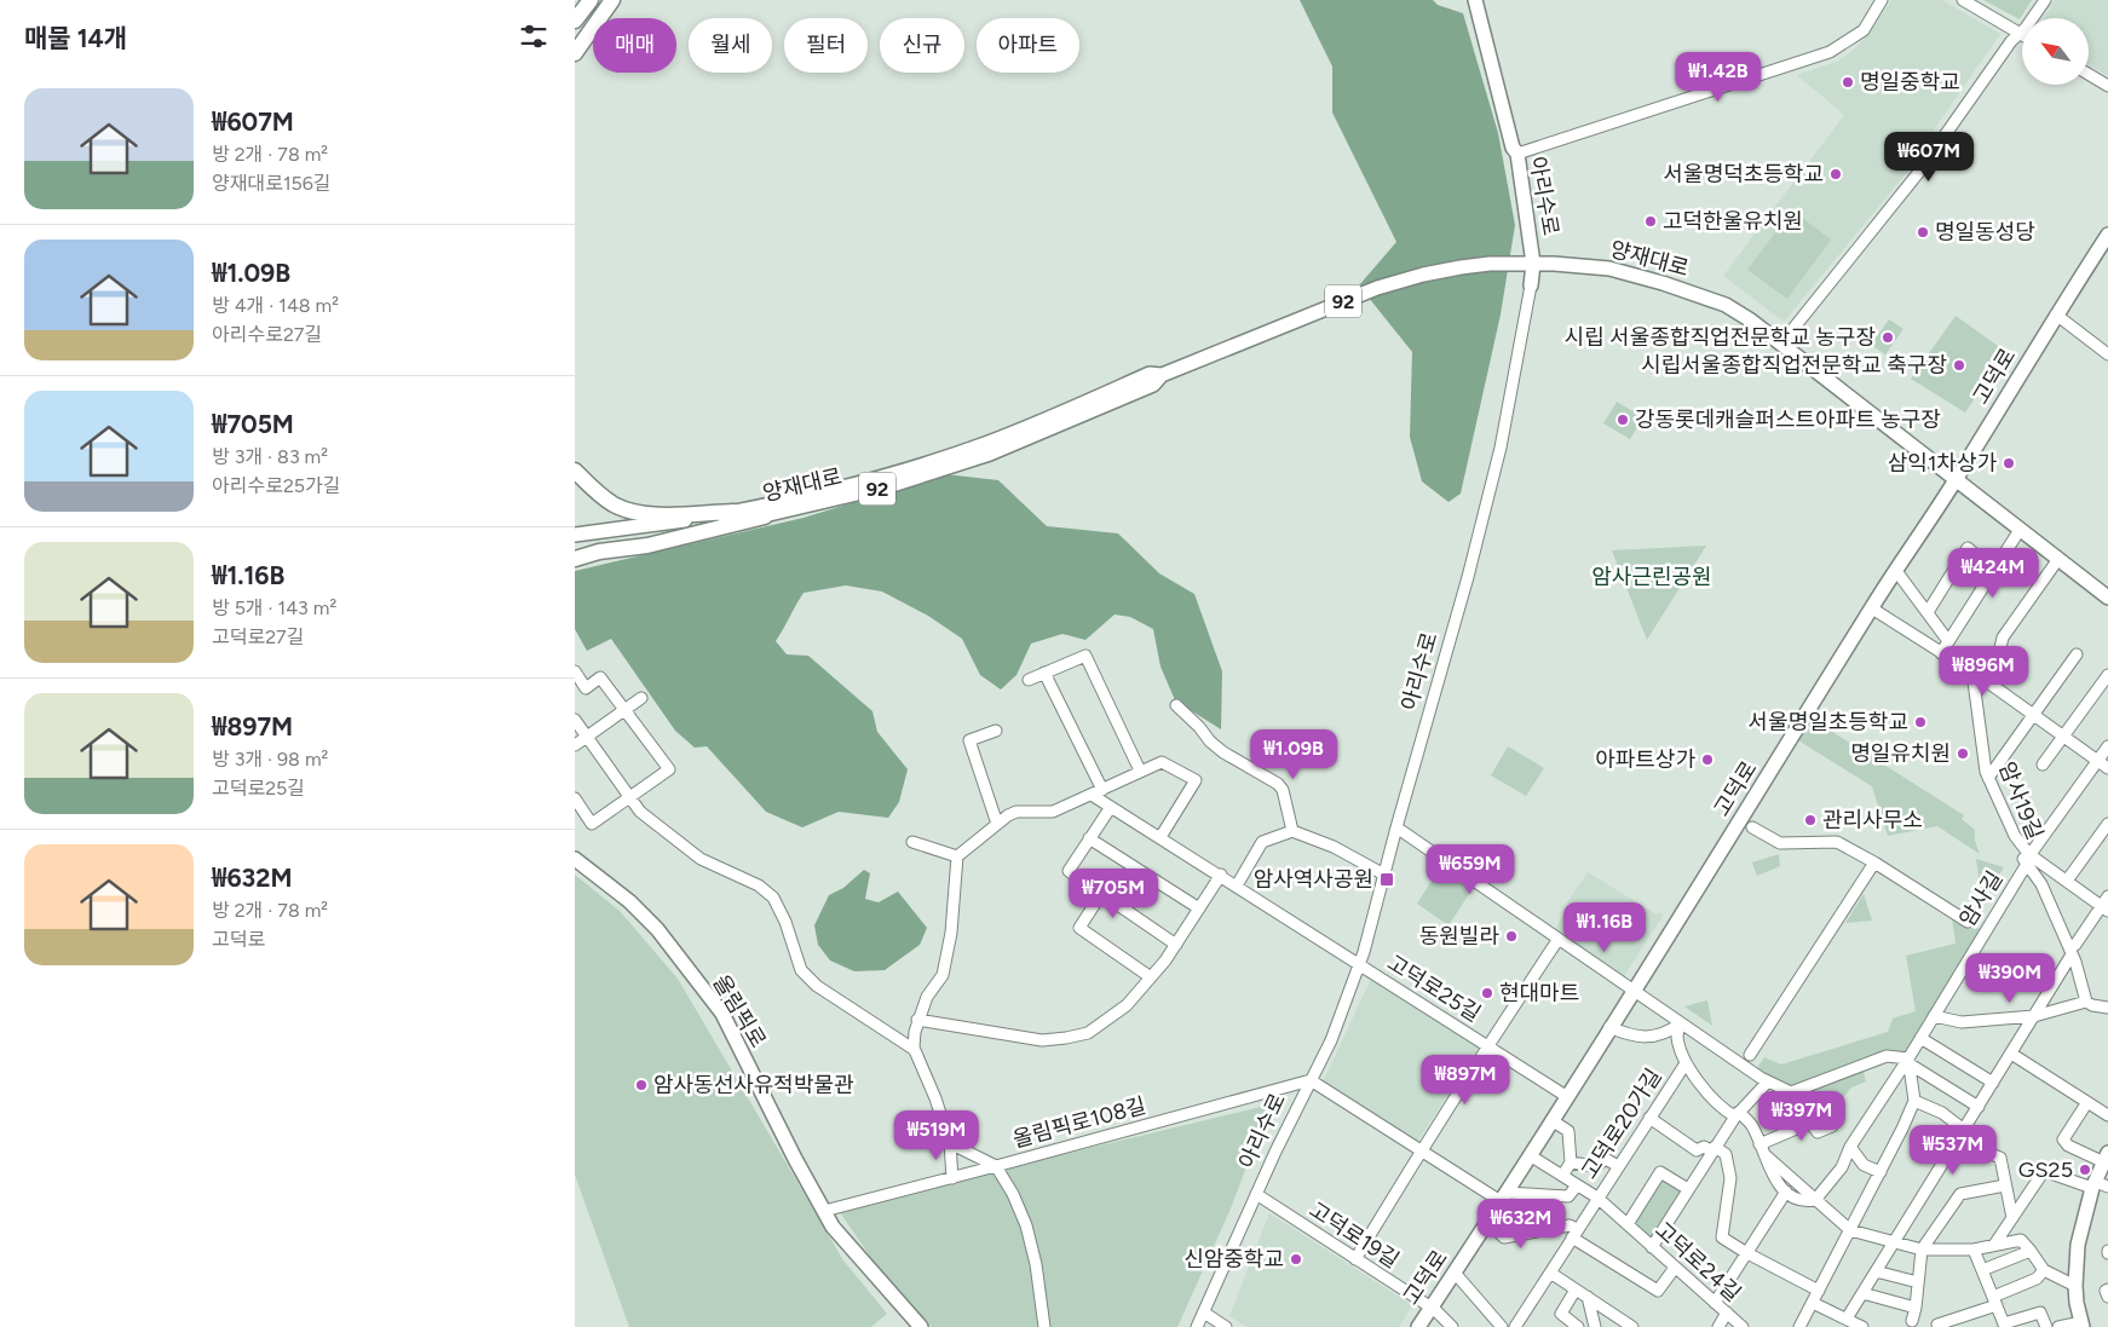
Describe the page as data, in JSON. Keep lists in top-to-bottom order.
{
  "streets": {
    "main road": [
      "아리수로",
      "양재대로",
      "92",
      "고덕로",
      "올림픽로"
    ],
    "street": [
      "암사19길",
      "암사길",
      "고덕로25길",
      "올림픽로108길",
      "고덕로20가길",
      "고덕로19길",
      "고덕로24길"
    ]
  },
  "crossings": [
    ["아리수로", "양재대로"],
    ["아리수로", "고덕로25길"],
    ["아리수로", "올림픽로108길"],
    ["아리수로", "고덕로19길"],
    ["양재대로", "고덕로"],
    ["고덕로", "고덕로25길"],
    ["고덕로", "고덕로19길"],
    ["고덕로", "고덕로24길"],
    ["암사19길", "암사길"],
    ["고덕로25길", "고덕로19길"],
    ["올림픽로", "올림픽로108길"],
    ["고덕로20가길", "고덕로24길"]
  ],
  "parks": ["암사근린공원"],
  "places": {
    "other": [
      "명일중학교",
      "서울명덕초등학교",
      "고덕한울유치원",
      "명일동성당",
      "시립 서울종합직업전문학교 농구장",
      "시립서울종합직업전문학교 축구장",
      "강동롯데캐슬퍼스트아파트 농구장",
      "삼익1차상가",
      "서울명일초등학교",
      "명일유치원",
      "아파트상가",
      "관리사무소",
      "동원빌라",
      "현대마트",
      "암사동선사유적박물관",
      "GS25",
      "신암중학교"
    ],
    "transit": ["암사역사공원"]
  },
  "north": "top left",
  "page": {
    "heading": "매물 14개",
    "chip": [
      "매매",
      "월세",
      "필터",
      "신규",
      "아파트"
    ],
    "price": [
      "₩1.42B",
      "₩607M",
      "₩424M",
      "₩896M",
      "₩1.09B",
      "₩659M",
      "₩705M",
      "₩1.16B",
      "₩390M",
      "₩897M",
      "₩397M",
      "₩519M",
      "₩537M",
      "₩632M"
    ],
    "list": [
      {
        "name": "₩607M",
        "note": "방 2개 · 78 m² · 양재대로156길"
      },
      {
        "name": "₩1.09B",
        "note": "방 4개 · 148 m² · 아리수로27길"
      },
      {
        "name": "₩705M",
        "note": "방 3개 · 83 m² · 아리수로25가길"
      },
      {
        "name": "₩1.16B",
        "note": "방 5개 · 143 m² · 고덕로27길"
      },
      {
        "name": "₩897M",
        "note": "방 3개 · 98 m² · 고덕로25길"
      },
      {
        "name": "₩632M",
        "note": "방 2개 · 78 m² · 고덕로"
      }
    ]
  }
}
